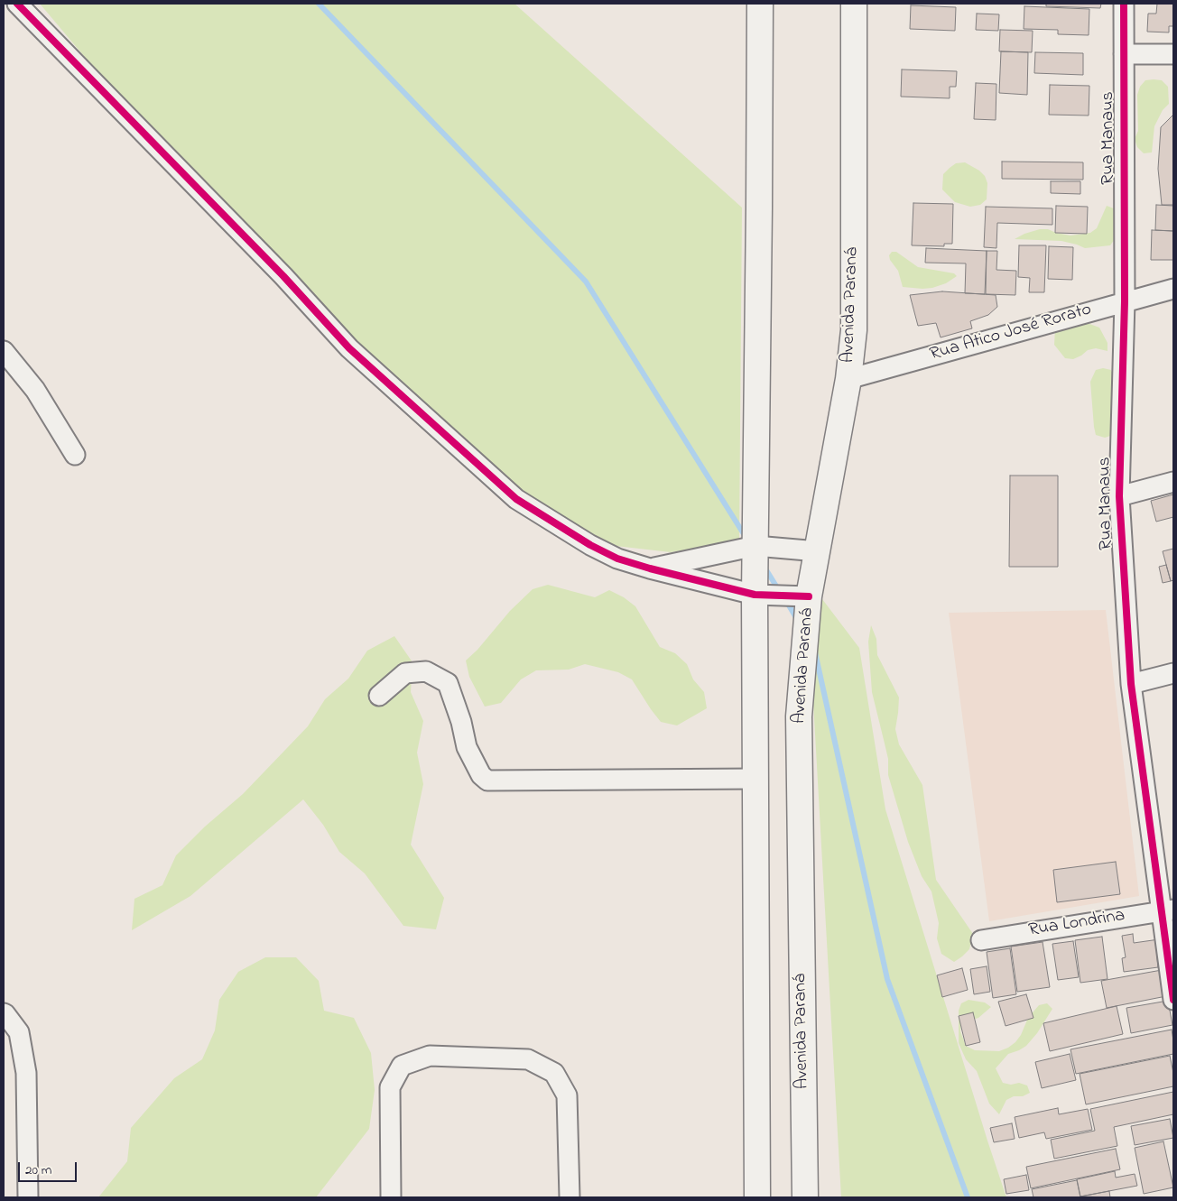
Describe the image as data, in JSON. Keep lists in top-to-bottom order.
{
  "streets": {
    "main road": ["Avenida Paraná"],
    "street": ["Rua Manaus", "Rua Atico José Rorato", "Rua Londrina"]
  },
  "crossings": [
    ["Rua Manaus", "Rua Atico José Rorato"],
    ["Rua Manaus", "Rua Londrina"],
    ["Avenida Paraná", "Rua Atico José Rorato"]
  ],
  "scale_bar": "20 m"
}
